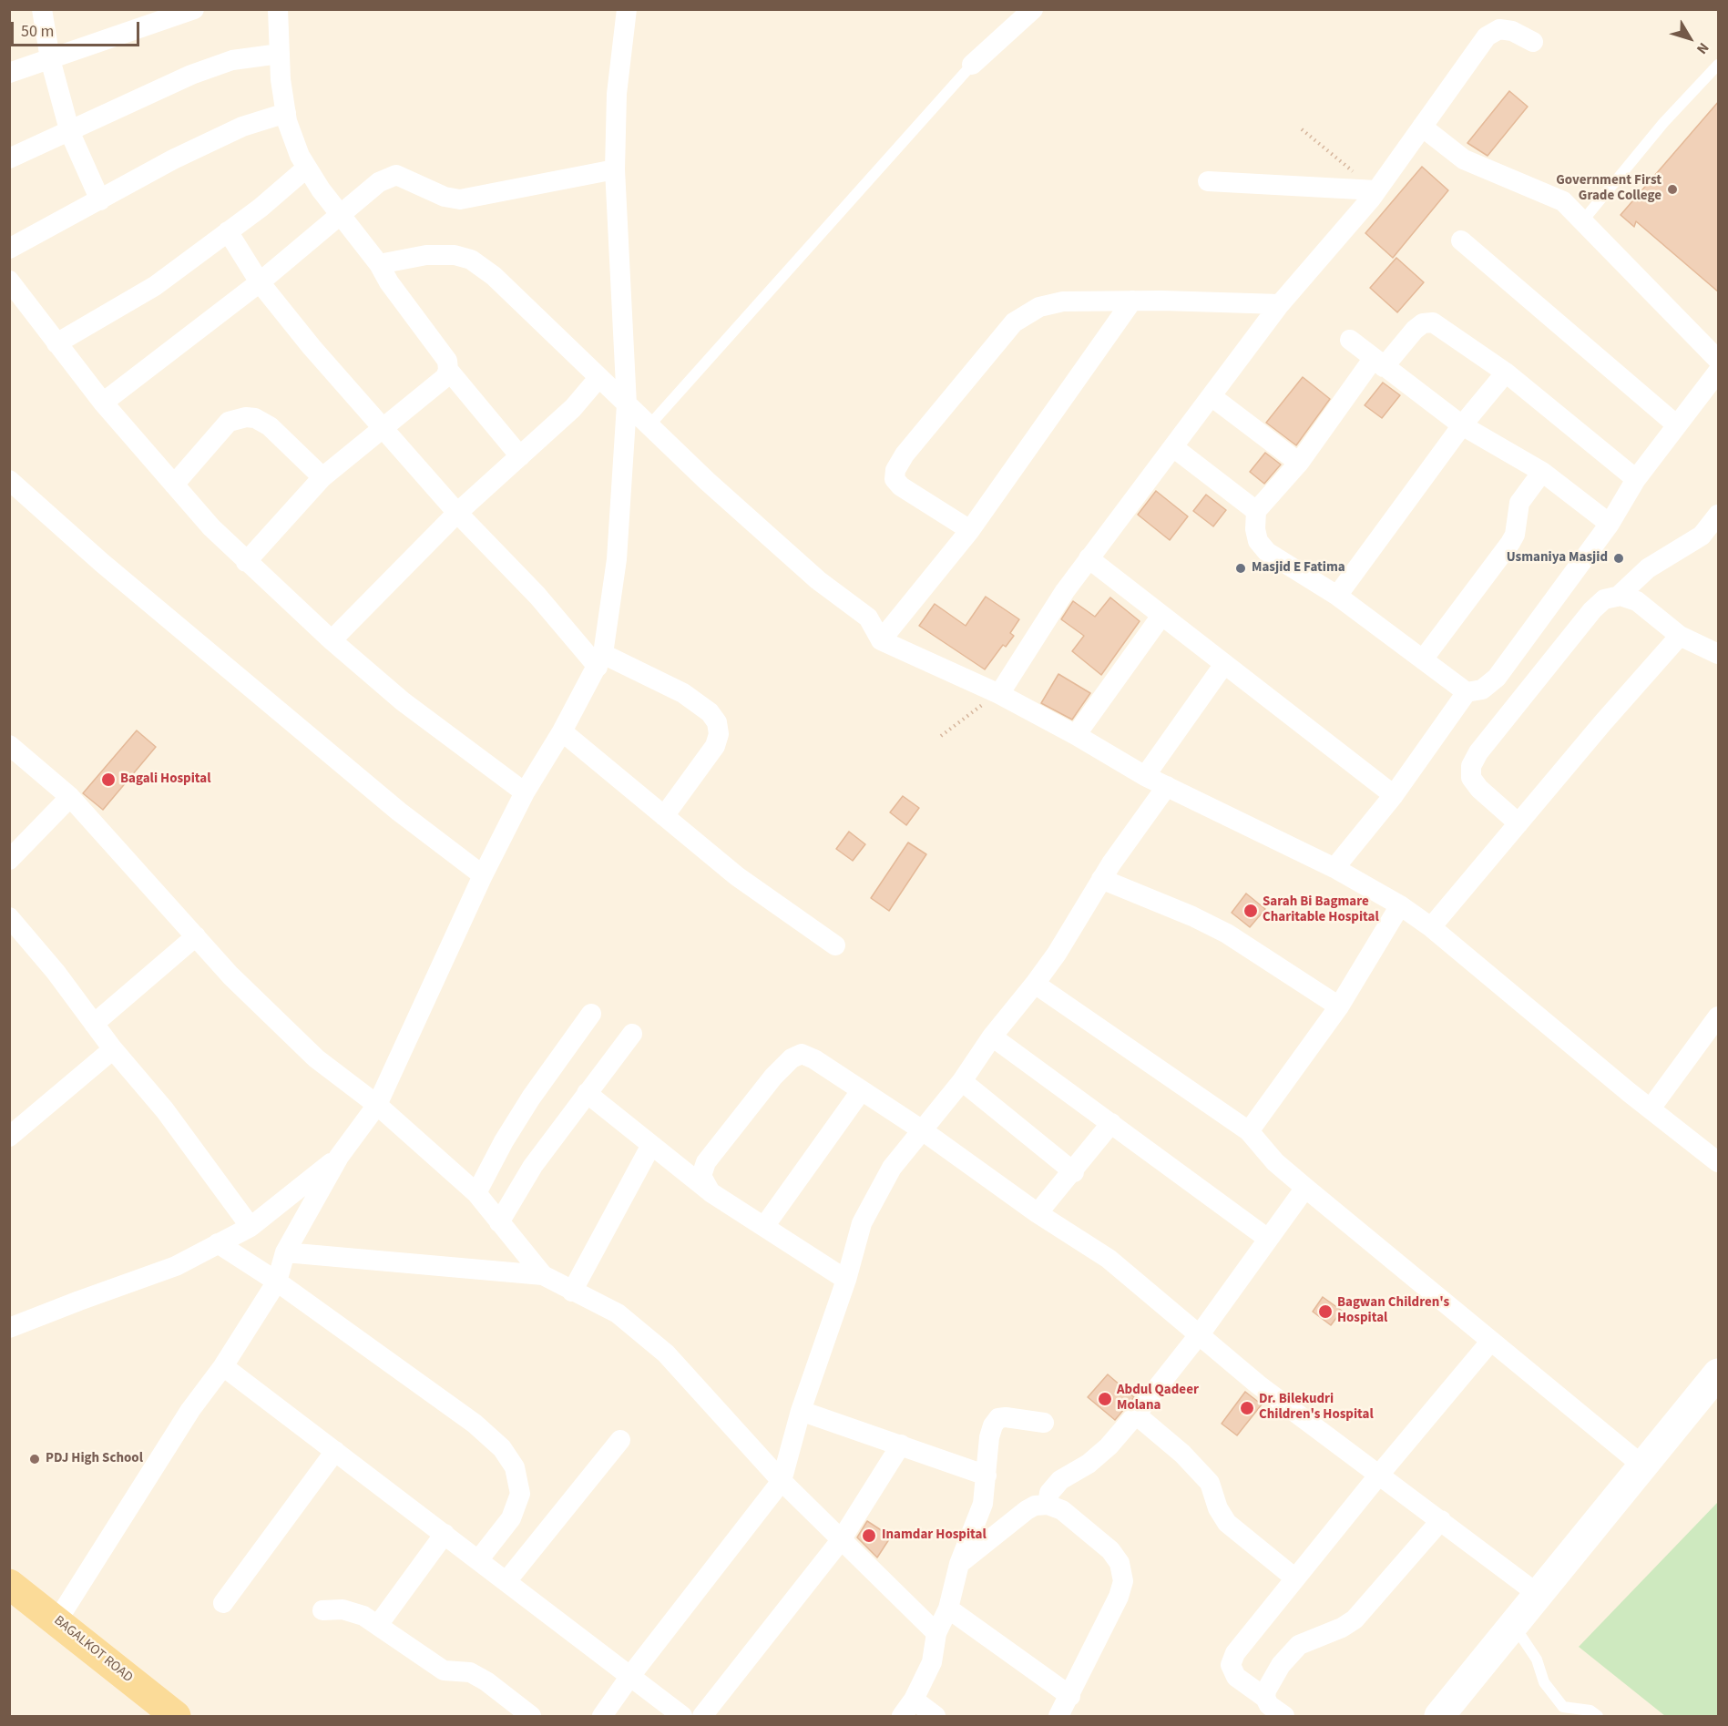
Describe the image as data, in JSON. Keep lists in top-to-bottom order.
{
  "streets": {
    "main road": ["BAGALKOT ROAD"]
  },
  "places": [
    "Government First Grade College",
    "Usmaniya Masjid",
    "Masjid E Fatima",
    "Bagali Hospital",
    "Sarah Bi Bagmare Charitable Hospital",
    "Bagwan Children's Hospital",
    "Abdul Qadeer Molana",
    "Dr. Bilekudri Children's Hospital",
    "PDJ High School",
    "Inamdar Hospital"
  ],
  "scale_bar": "50 m",
  "north": "bottom right"
}
